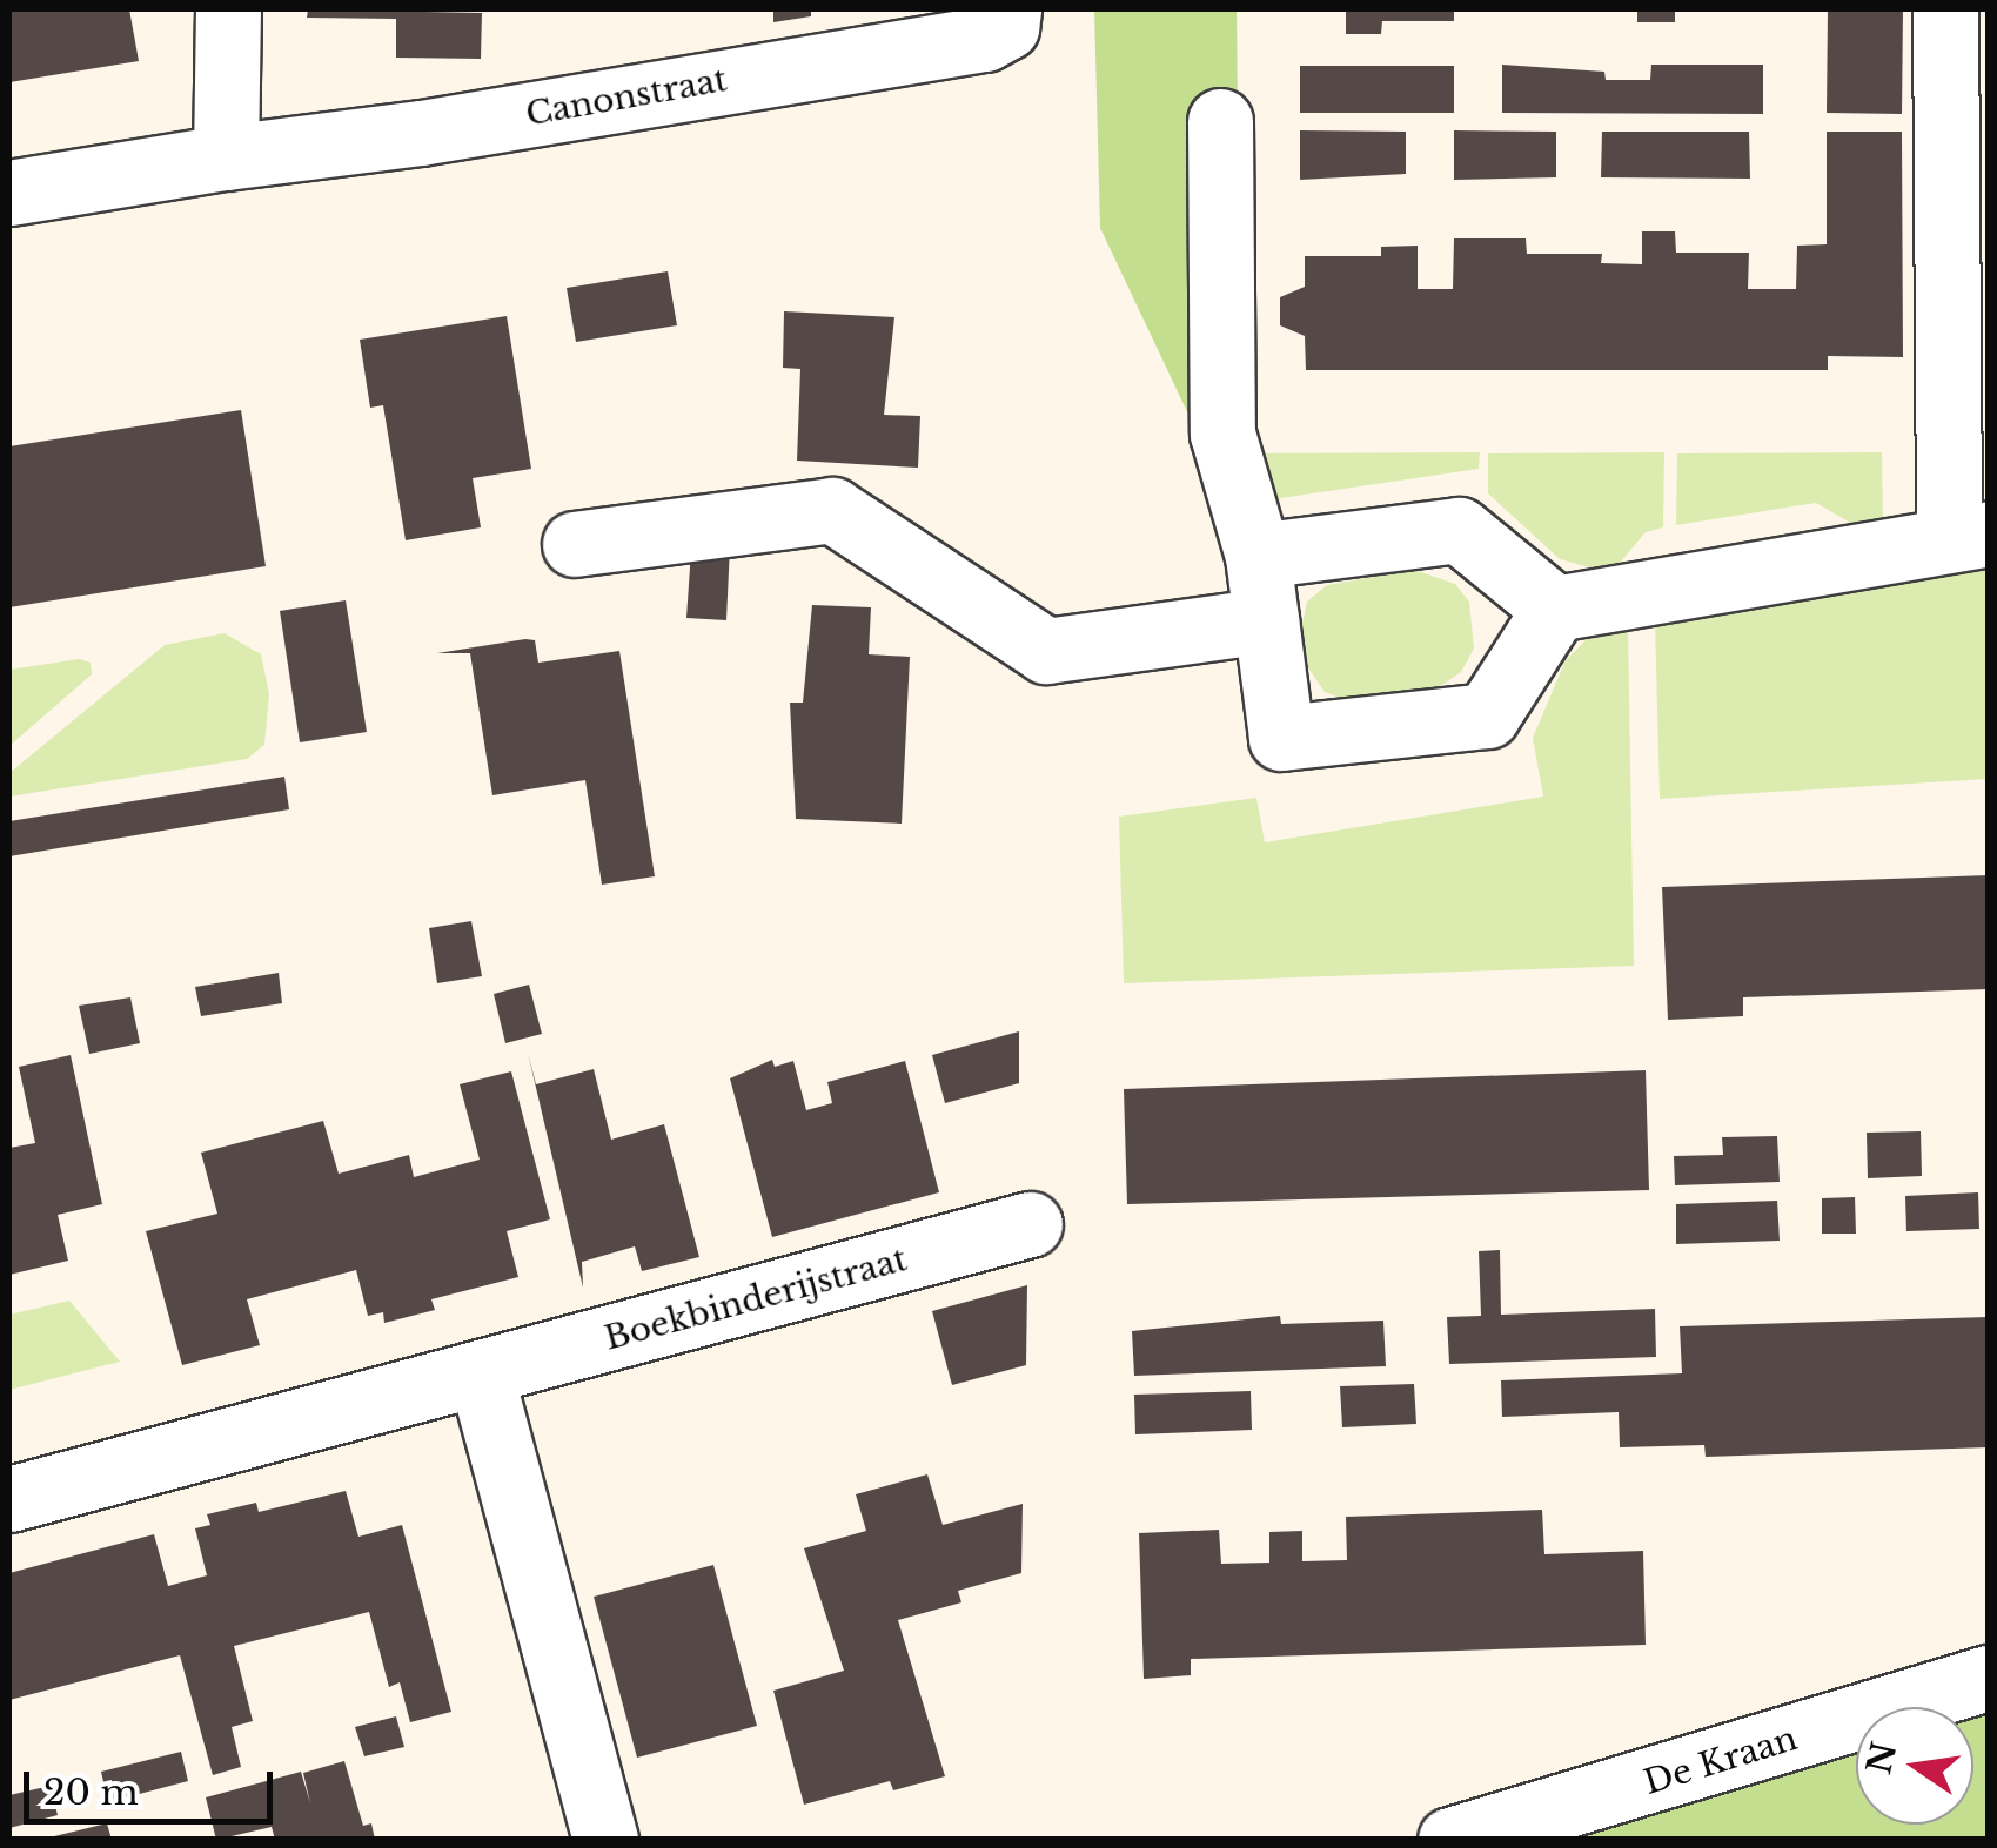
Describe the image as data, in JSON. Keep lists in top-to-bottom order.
{
  "streets": {
    "street": ["Canonstraat", "Boekbinderijstraat", "De Kraan"]
  },
  "scale_bar": "20 m",
  "north": "left"
}
